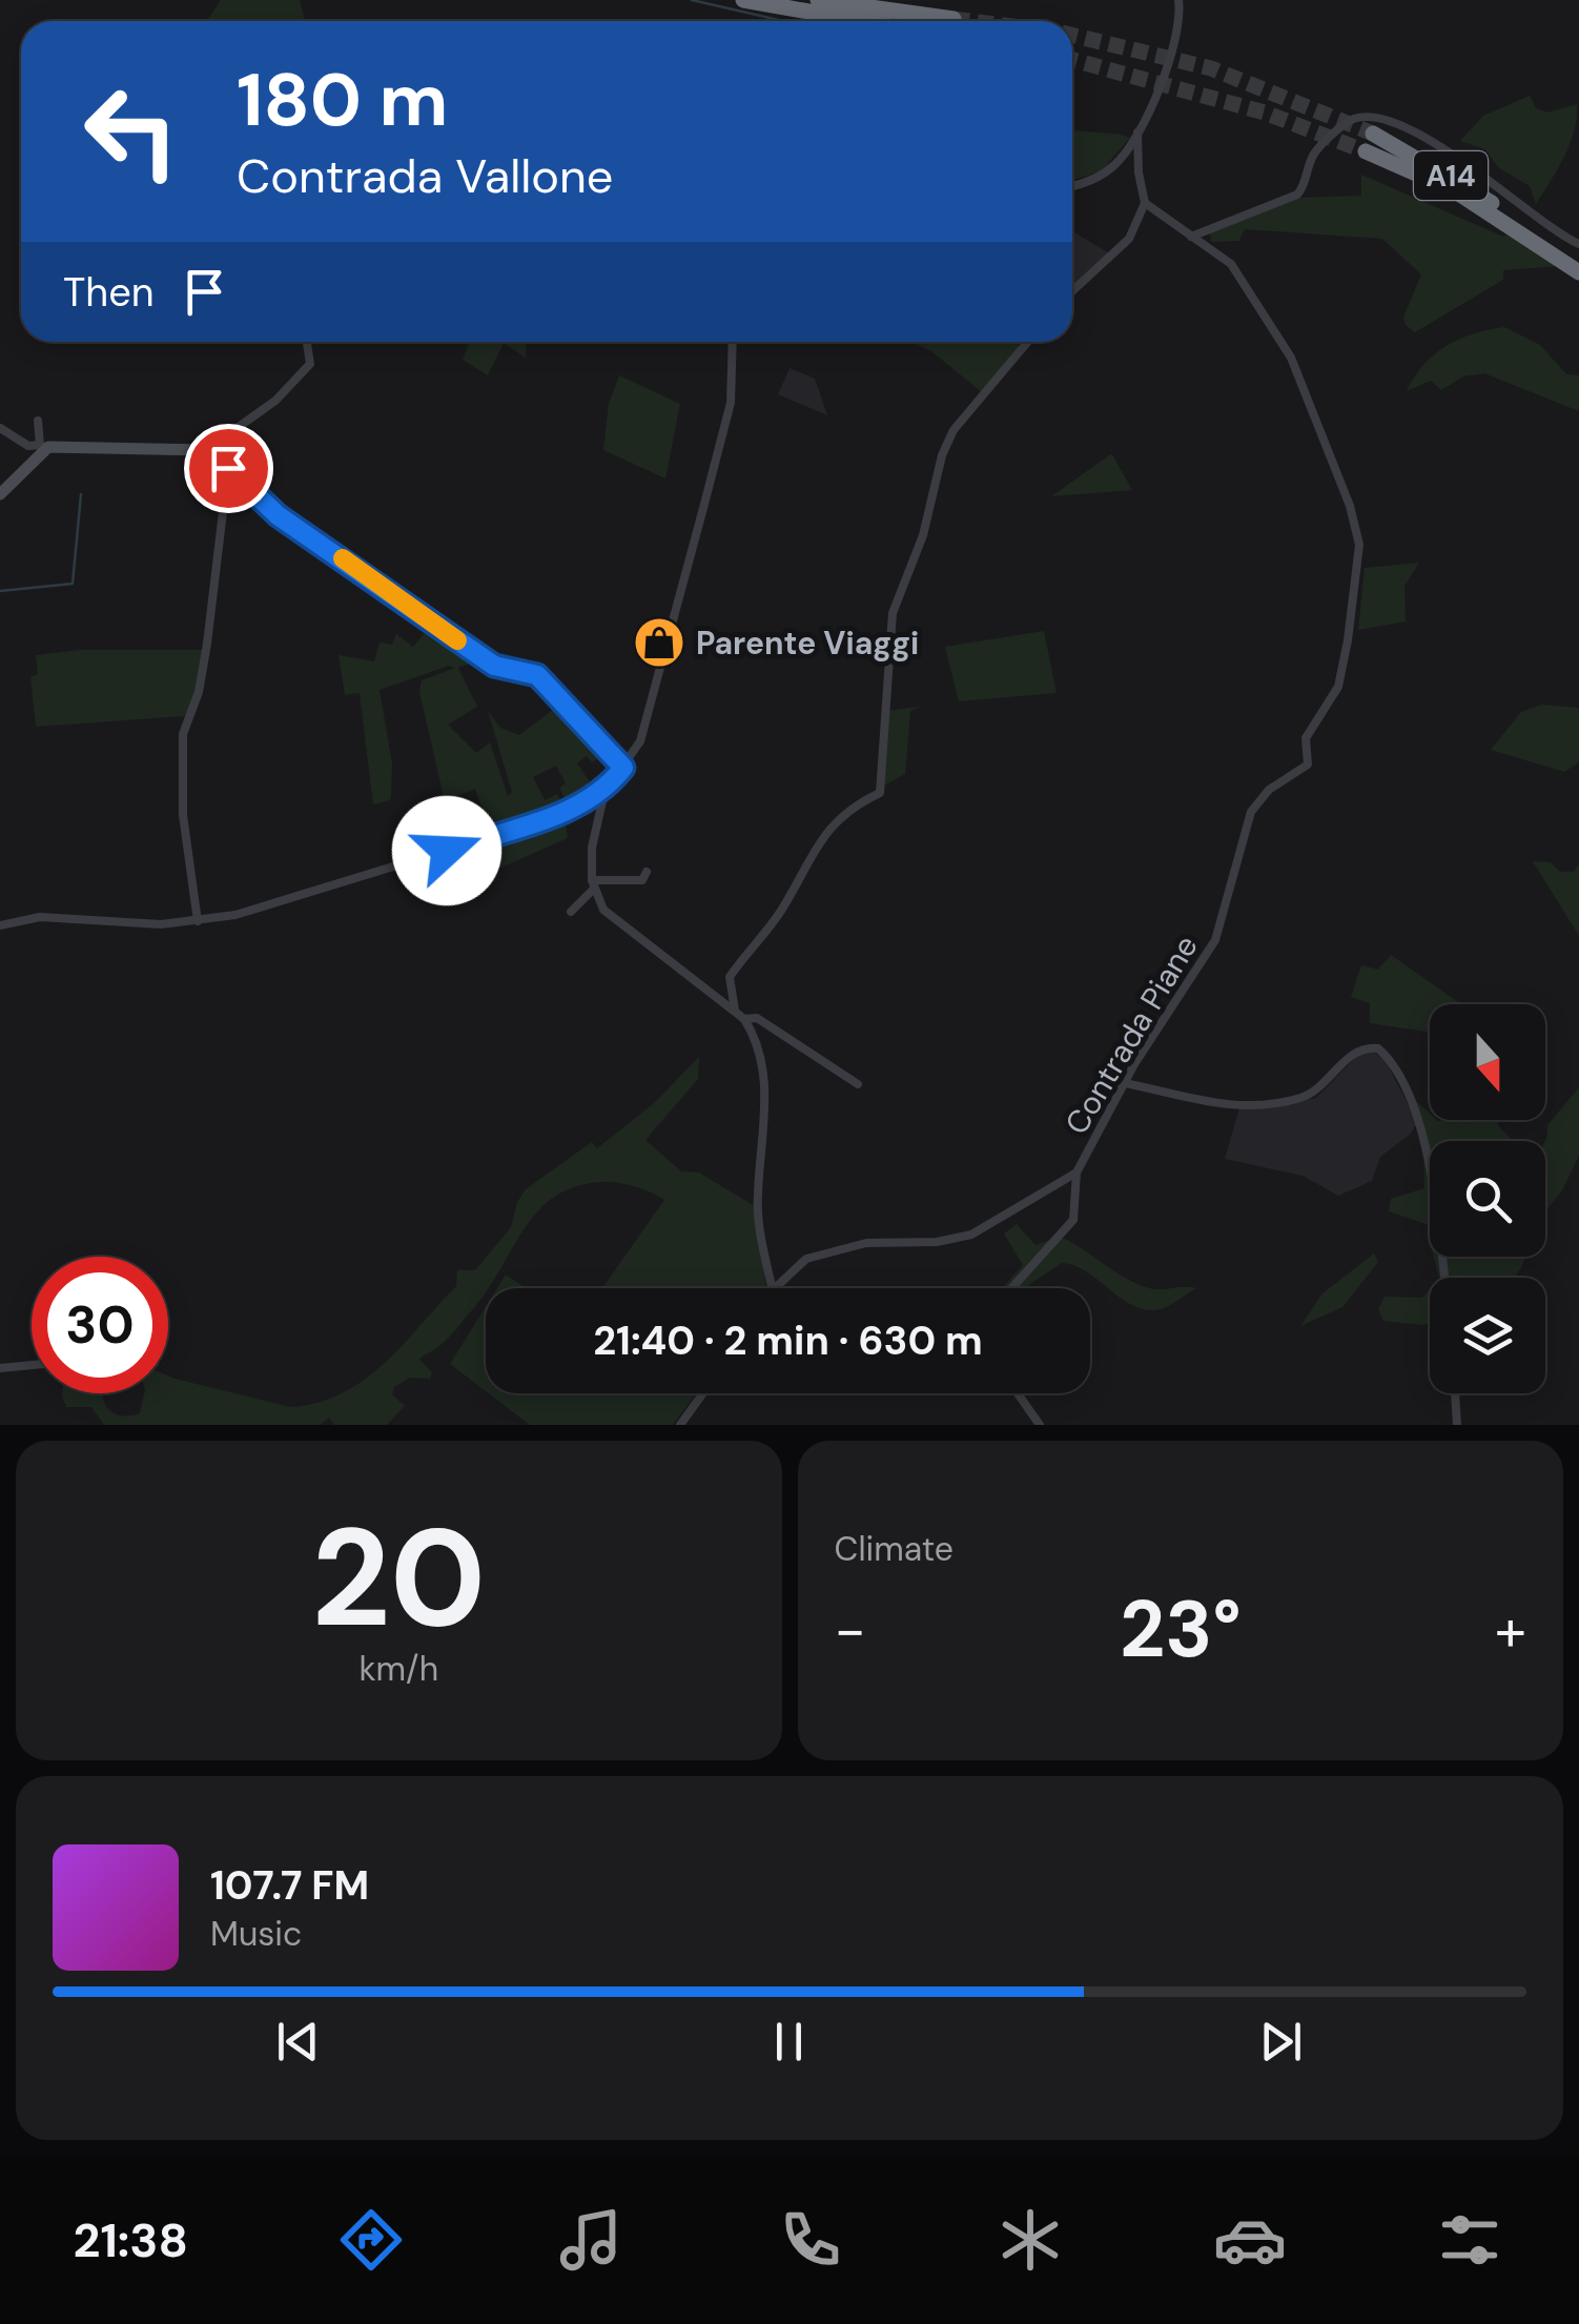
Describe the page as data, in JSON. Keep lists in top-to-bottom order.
{
  "streets": {
    "highway": ["A14"],
    "street": ["Contrada Piane"]
  },
  "places": {
    "shop": ["Parente Viaggi"]
  },
  "north": "bottom",
  "page": {
    "turn": ["180 m", "Contrada Vallone"],
    "then": "Then",
    "limit": "30",
    "trip": "21:40 · 2 min · 630 m",
    "tile": [
      ["20", "km/h"],
      "Climate"
    ],
    "heat": ["−", "23°", "+"],
    "song": ["107.7 FM", "Music"],
    "tabs": "21:38"
  }
}
